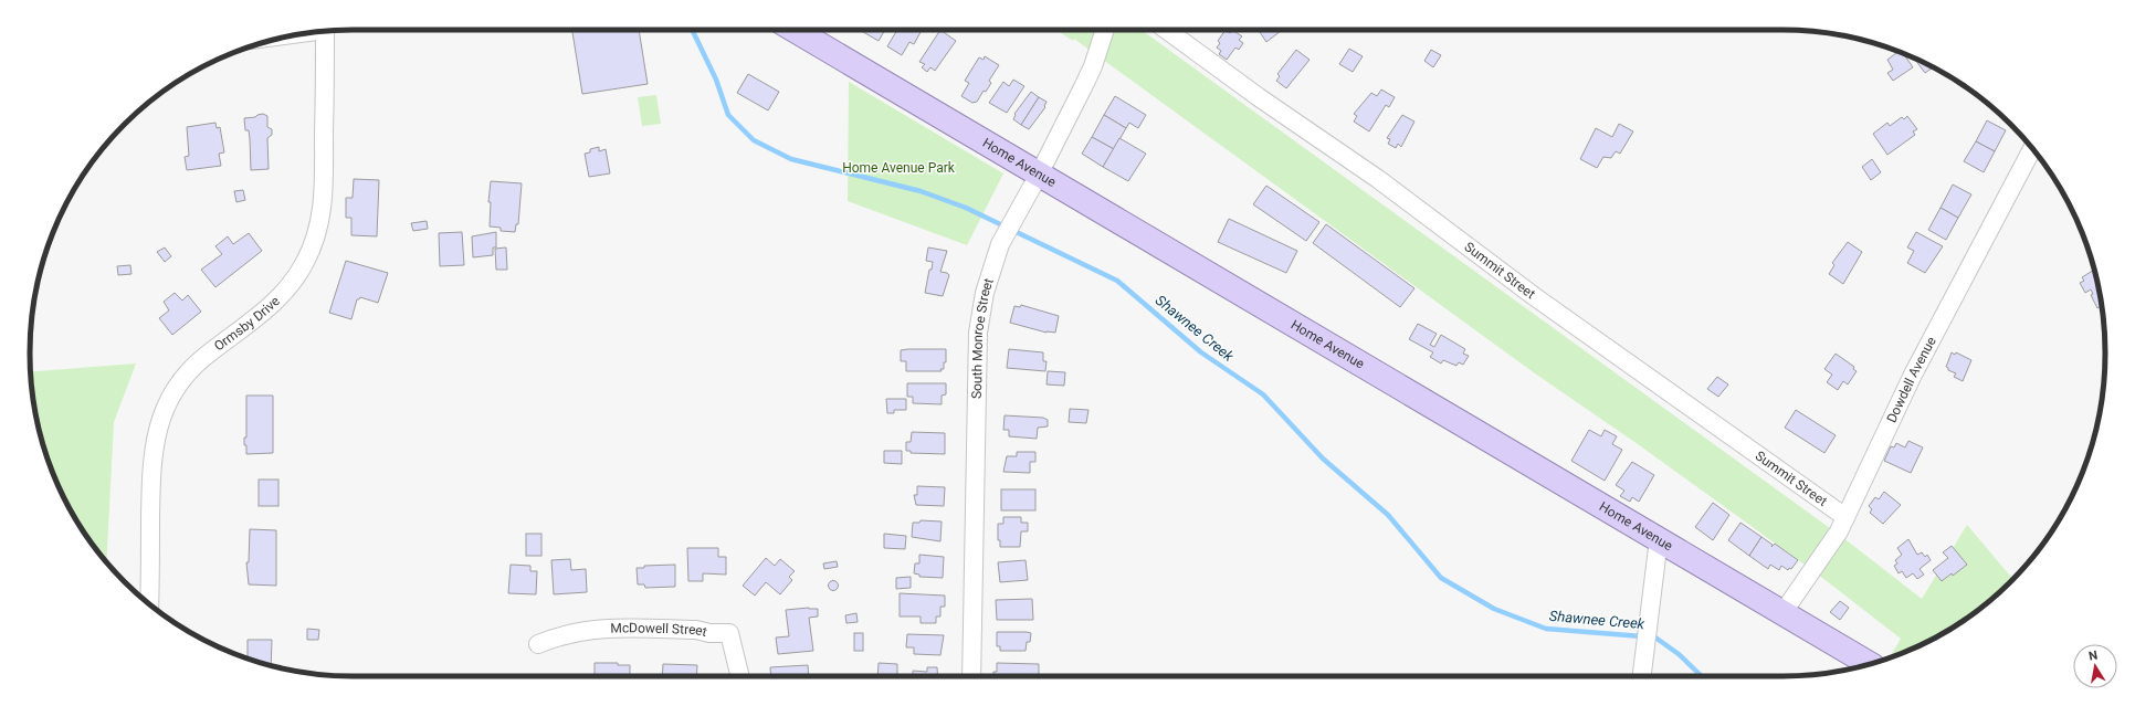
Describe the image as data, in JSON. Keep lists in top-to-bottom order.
{
  "streets": {
    "main road": ["Home Avenue"],
    "street": [
      "Summit Street",
      "Ormsby Drive",
      "South Monroe Street",
      "Dowdell Avenue",
      "McDowell Street"
    ]
  },
  "crossings": [
    ["Home Avenue", "South Monroe Street"],
    ["Home Avenue", "Dowdell Avenue"],
    ["Summit Street", "Dowdell Avenue"]
  ],
  "water": ["Shawnee Creek"],
  "parks": ["Home Avenue Park"],
  "north": "top"
}
